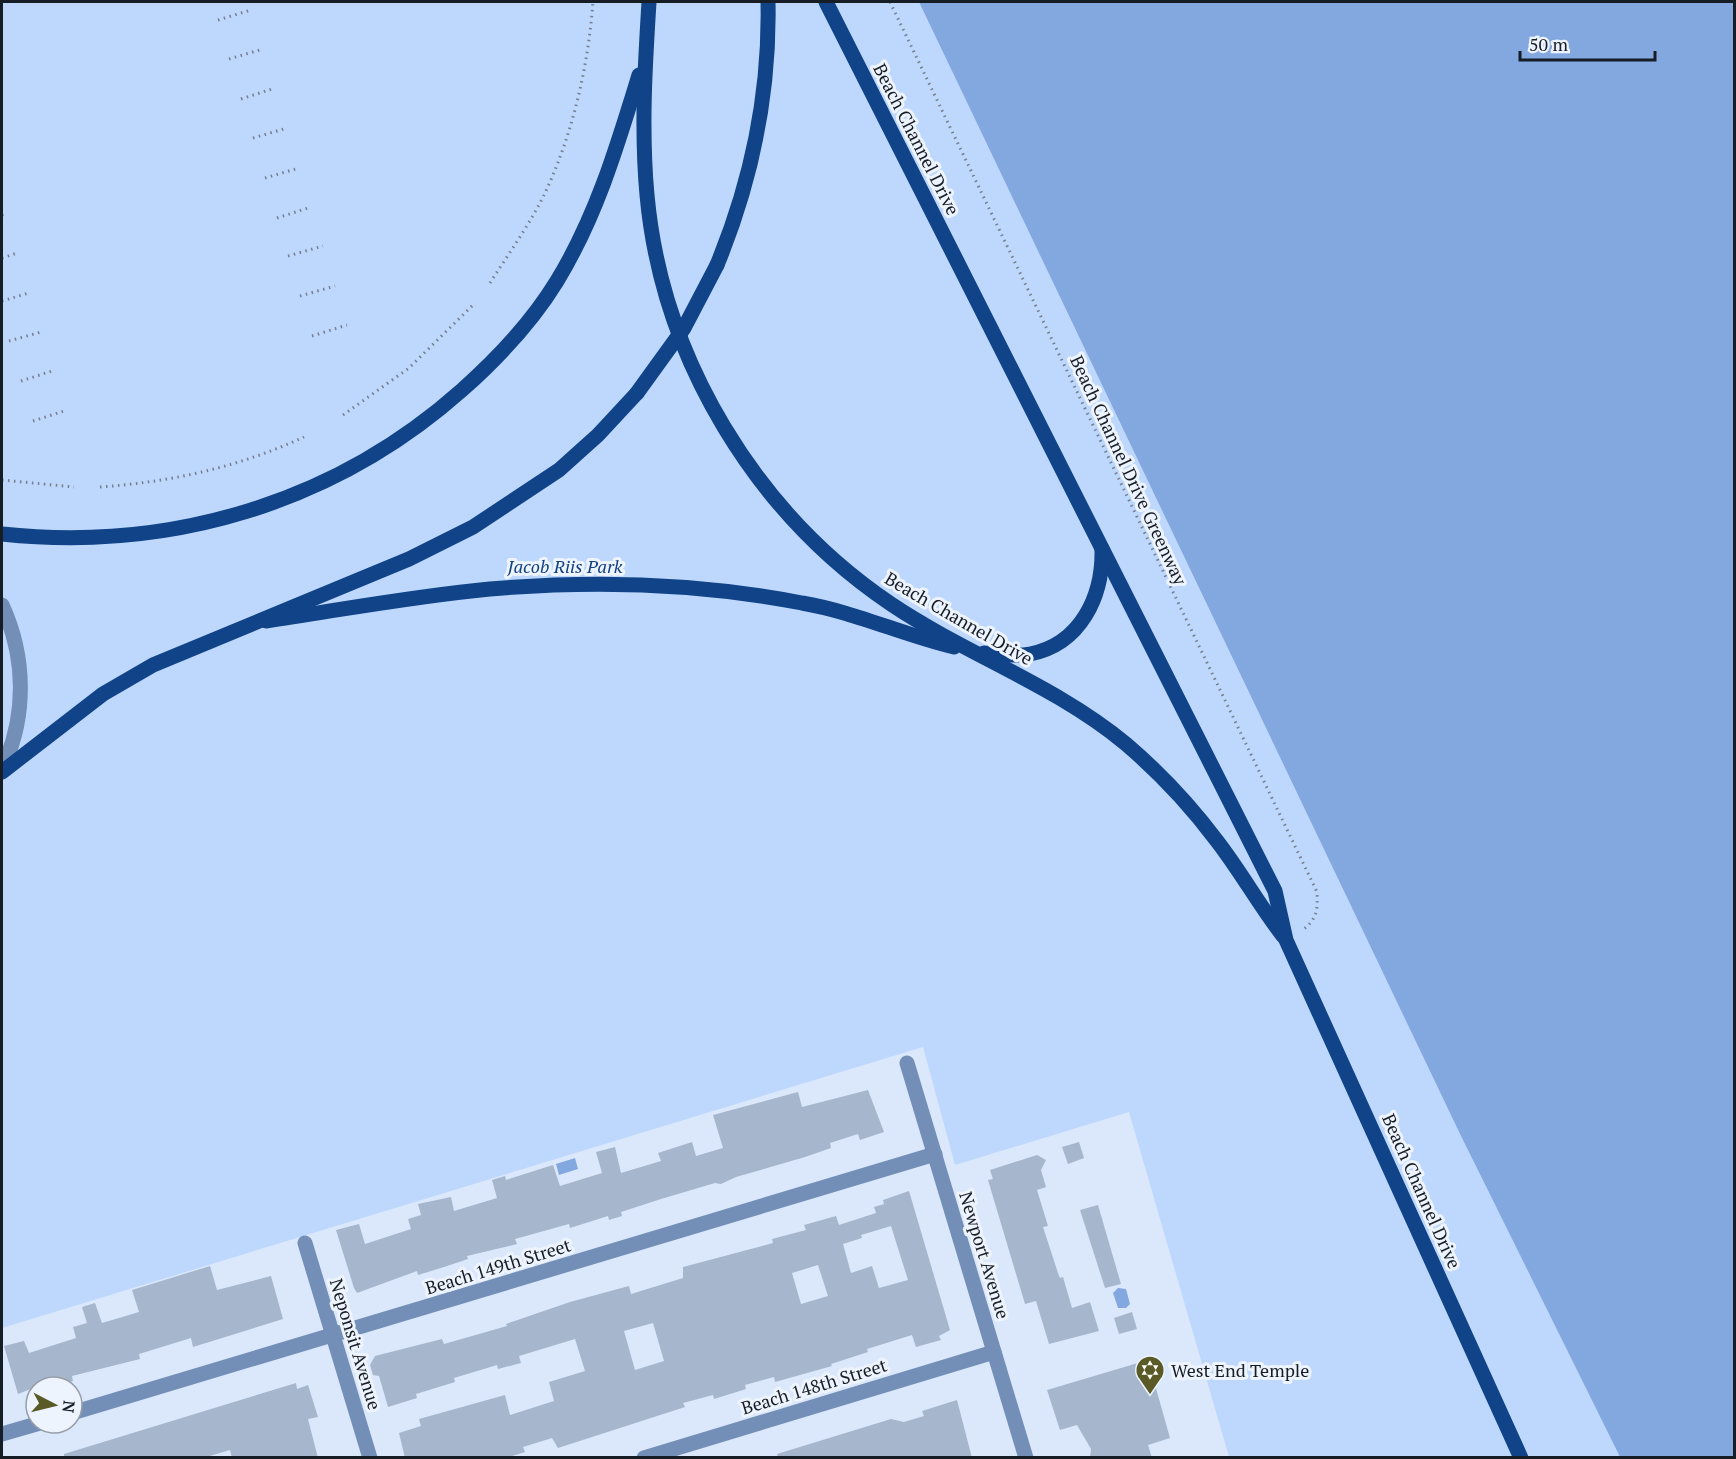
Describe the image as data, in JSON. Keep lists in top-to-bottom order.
{
  "streets": {
    "main road": ["Beach Channel Drive"],
    "street": [
      "Newport Avenue",
      "Beach 149th Street",
      "Neponsit Avenue",
      "Beach 148th Street"
    ],
    "path": ["Beach Channel Drive Greenway"]
  },
  "crossings": [
    ["Beach Channel Drive", "Beach Channel Drive Greenway"],
    ["Newport Avenue", "Beach 149th Street"],
    ["Newport Avenue", "Beach 148th Street"],
    ["Beach 149th Street", "Neponsit Avenue"]
  ],
  "parks": ["Jacob Riis Park"],
  "places": {
    "synagogue": ["West End Temple"]
  },
  "scale_bar": "50 m",
  "north": "right"
}
